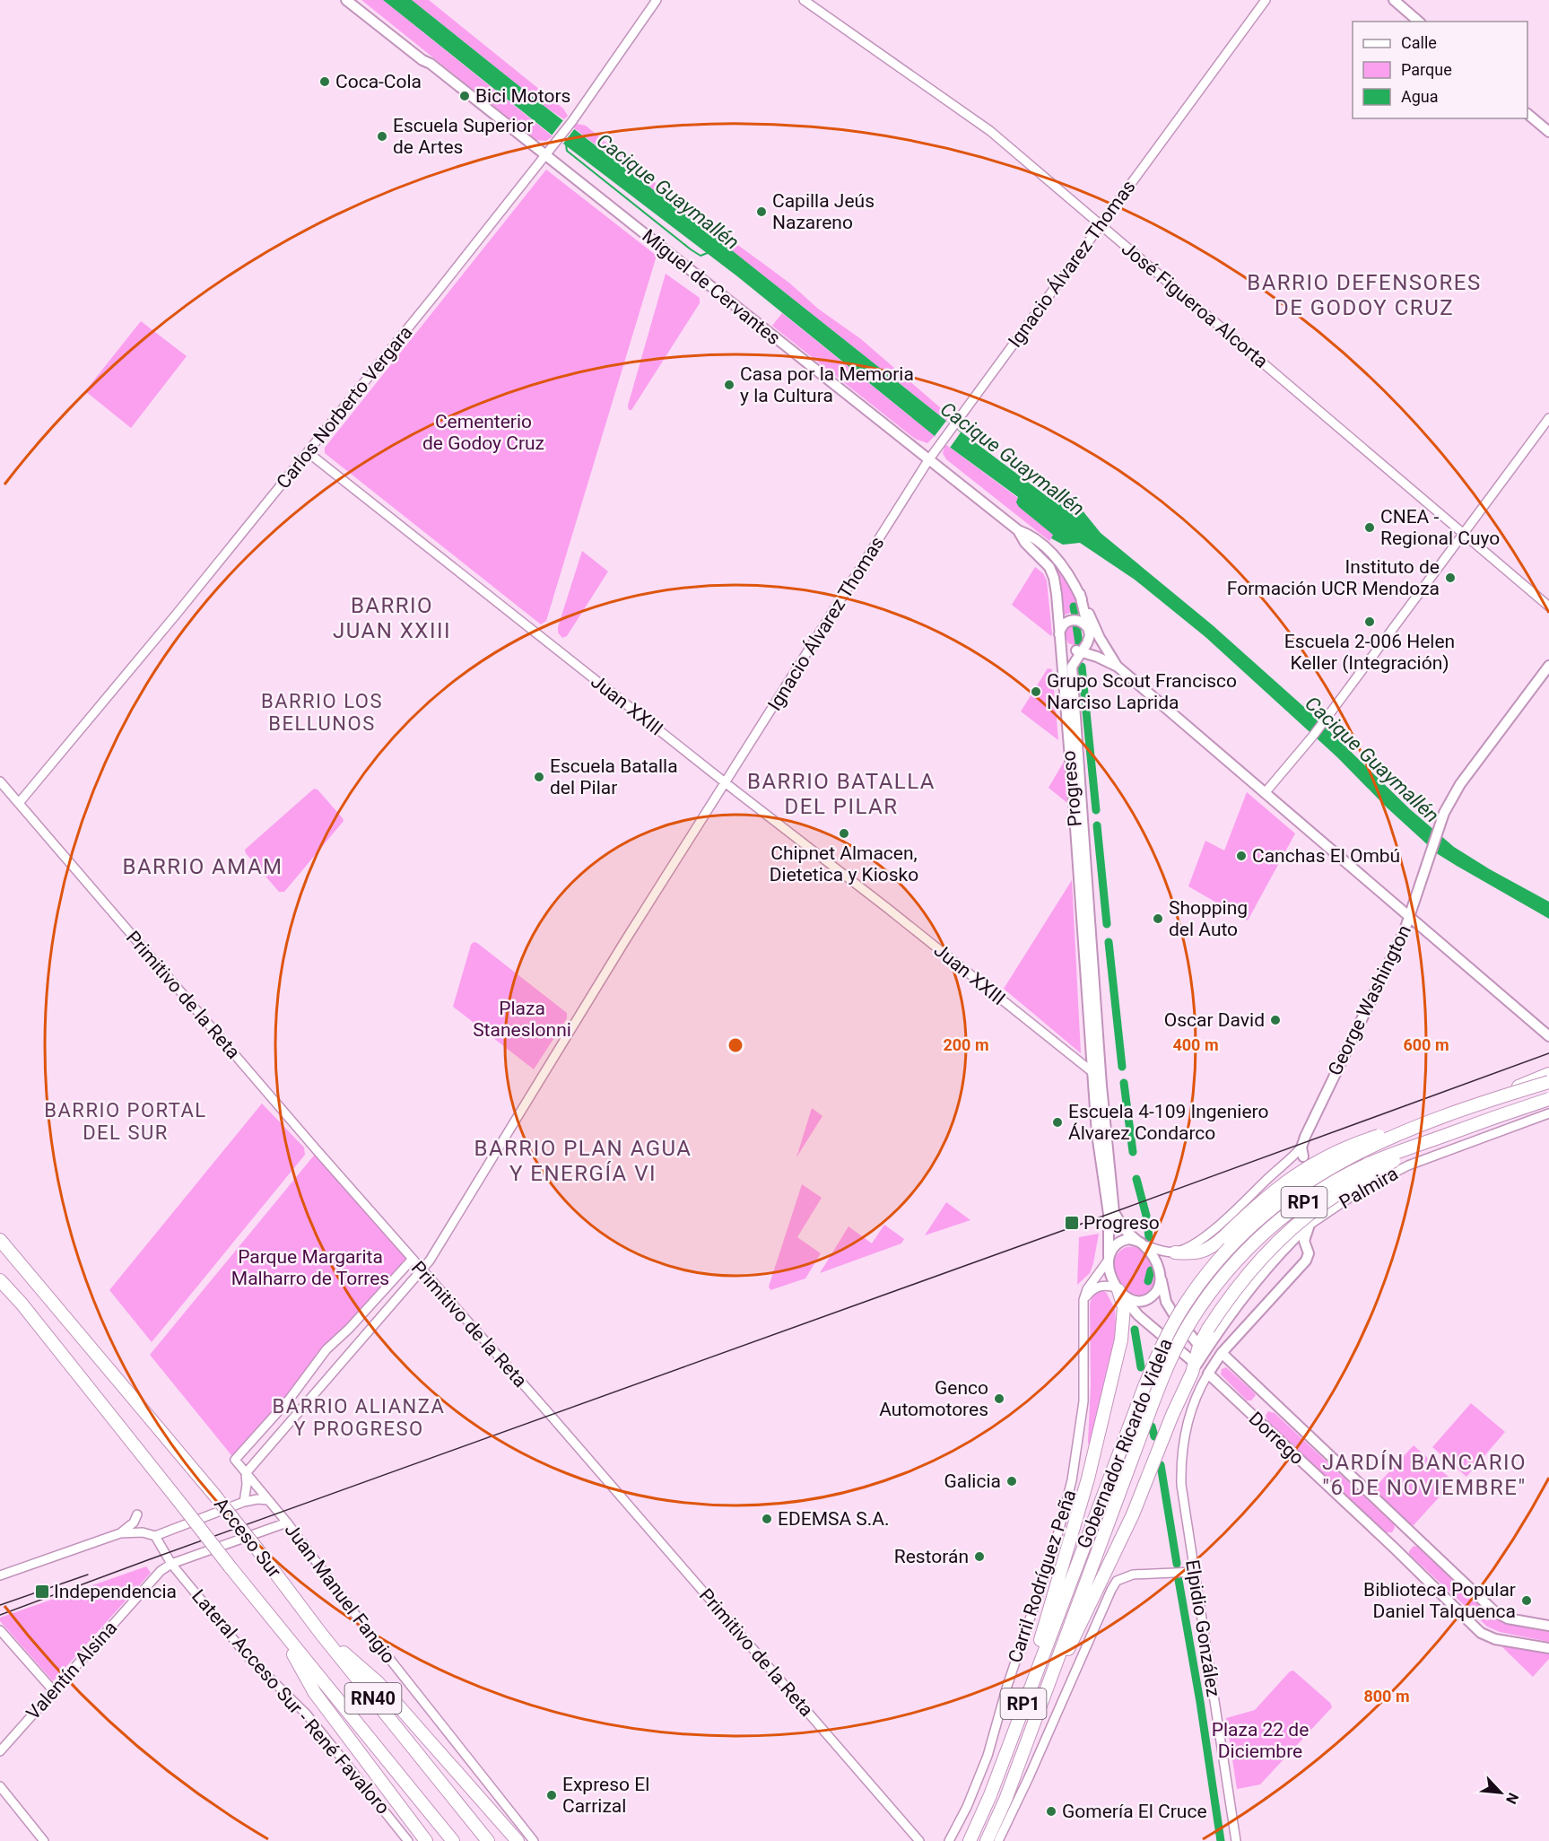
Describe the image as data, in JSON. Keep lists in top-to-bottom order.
{
  "streets": {
    "highway": [
      "RP1",
      "Gobernador Ricardo Videla",
      "Acceso Sur",
      "RN40"
    ],
    "main road": [
      "Miguel de Cervantes",
      "Progreso",
      "George Washington",
      "Palmira",
      "Dorrego"
    ],
    "street": [
      "Ignacio Álvarez Thomas",
      "José Figueroa Alcorta",
      "Carlos Norberto Vergara",
      "Juan XXIII",
      "Primitivo de la Reta",
      "Carril Rodríguez Peña",
      "Juan Manuel Fangio",
      "Elpidio González",
      "Valentín Alsina",
      "Lateral Acceso Sur - René Favaloro"
    ]
  },
  "crossings": [
    ["Ignacio Álvarez Thomas", "Miguel de Cervantes"],
    ["Ignacio Álvarez Thomas", "José Figueroa Alcorta"],
    ["Ignacio Álvarez Thomas", "Juan XXIII"],
    ["Ignacio Álvarez Thomas", "Primitivo de la Reta"],
    ["Miguel de Cervantes", "Carlos Norberto Vergara"],
    ["Miguel de Cervantes", "Progreso"],
    ["Carlos Norberto Vergara", "Juan XXIII"],
    ["Carlos Norberto Vergara", "Primitivo de la Reta"],
    ["Juan XXIII", "Progreso"],
    ["Progreso", "Carril Rodríguez Peña"],
    ["Primitivo de la Reta", "Juan Manuel Fangio"],
    ["Dorrego", "Elpidio González"],
    ["Juan Manuel Fangio", "Valentín Alsina"],
    ["Valentín Alsina", "Lateral Acceso Sur - René Favaloro"]
  ],
  "districts": [
    "BARRIO DEFENSORES DE GODOY CRUZ",
    "BARRIO JUAN XXIII",
    "BARRIO LOS BELLUNOS",
    "BARRIO BATALLA DEL PILAR",
    "BARRIO AMAM",
    "BARRIO PORTAL DEL SUR",
    "BARRIO PLAN AGUA Y ENERGÍA VI",
    "BARRIO ALIANZA Y PROGRESO",
    "JARDÍN BANCARIO \"6 DE NOVIEMBRE\""
  ],
  "water": ["Cacique Guaymallén"],
  "parks": [
    "Cementerio de Godoy Cruz",
    "Plaza Staneslonni",
    "Parque Margarita Malharro de Torres",
    "Plaza 22 de Diciembre"
  ],
  "places": {
    "other": [
      "Coca-Cola",
      "Bici Motors",
      "Escuela Superior de Artes",
      "Capilla Jeús Nazareno",
      "Casa por la Memoria y la Cultura",
      "CNEA - Regional Cuyo",
      "Instituto de Formación UCR Mendoza",
      "Escuela 2-006 Helen Keller (Integración)",
      "Grupo Scout Francisco Narciso Laprida",
      "Escuela Batalla del Pilar",
      "Chipnet Almacen, Dietetica y Kiosko",
      "Canchas El Ombú",
      "Shopping del Auto",
      "Oscar David",
      "Escuela 4-109 Ingeniero Álvarez Condarco",
      "Genco Automotores",
      "Galicia",
      "EDEMSA S.A.",
      "Restorán",
      "Biblioteca Popular Daniel Talquenca",
      "Expreso El Carrizal",
      "Gomería El Cruce"
    ],
    "transit": ["Progreso", "Independencia"]
  },
  "legend": ["Calle", "Parque", "Agua"],
  "north": "bottom right",
  "rings": [
    "200 m",
    "400 m",
    "600 m",
    "800 m"
  ]
}
